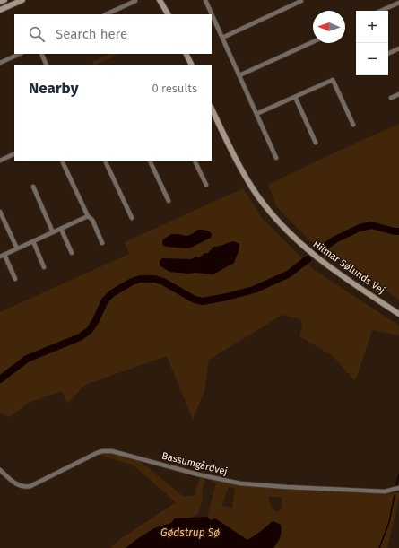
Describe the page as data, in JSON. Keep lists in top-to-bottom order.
{
  "streets": {
    "street": ["Hilmar Sølunds Vej", "Bassumgårdvej"]
  },
  "water": ["Gødstrup Sø"],
  "north": "left",
  "page": {
    "map_buttons": ["+", "−"],
    "search": "Search here",
    "heading": ["Nearby", "0 results"]
  }
}
